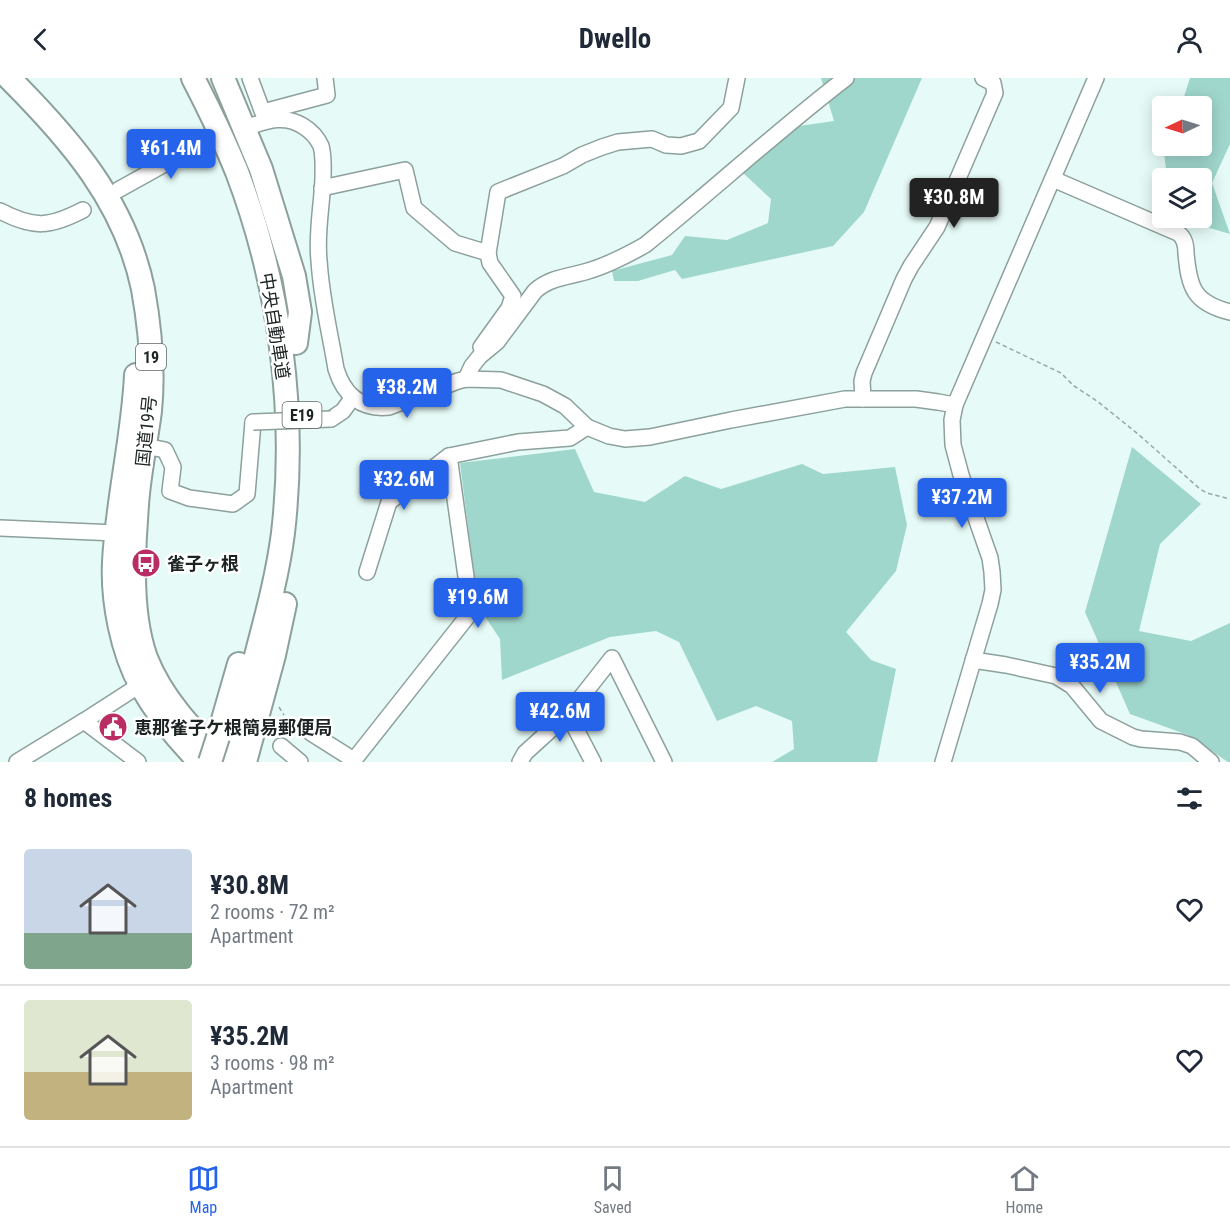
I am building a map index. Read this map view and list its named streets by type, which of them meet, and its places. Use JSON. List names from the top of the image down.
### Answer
{
  "streets": {
    "highway": [
      "中央自動車道",
      "19",
      "E19",
      "国道19号"
    ]
  },
  "crossings": [
    ["中央自動車道", "国道19号"]
  ],
  "places": {
    "bus stop": ["雀子ヶ根"],
    "public building": ["恵那雀子ケ根簡易郵便局"]
  },
  "north": "left",
  "page": {
    "header": "Dwello",
    "price": [
      "¥61.4M",
      "¥30.8M",
      "¥38.2M",
      "¥32.6M",
      "¥37.2M",
      "¥19.6M",
      "¥35.2M",
      "¥42.6M"
    ],
    "heading": "8 homes",
    "list": [
      {
        "name": "¥30.8M",
        "note": "2 rooms · 72 m² · Apartment"
      },
      {
        "name": "¥35.2M",
        "note": "3 rooms · 98 m² · Apartment"
      }
    ],
    "tabs": ["Map", "Saved", "Home"]
  }
}
